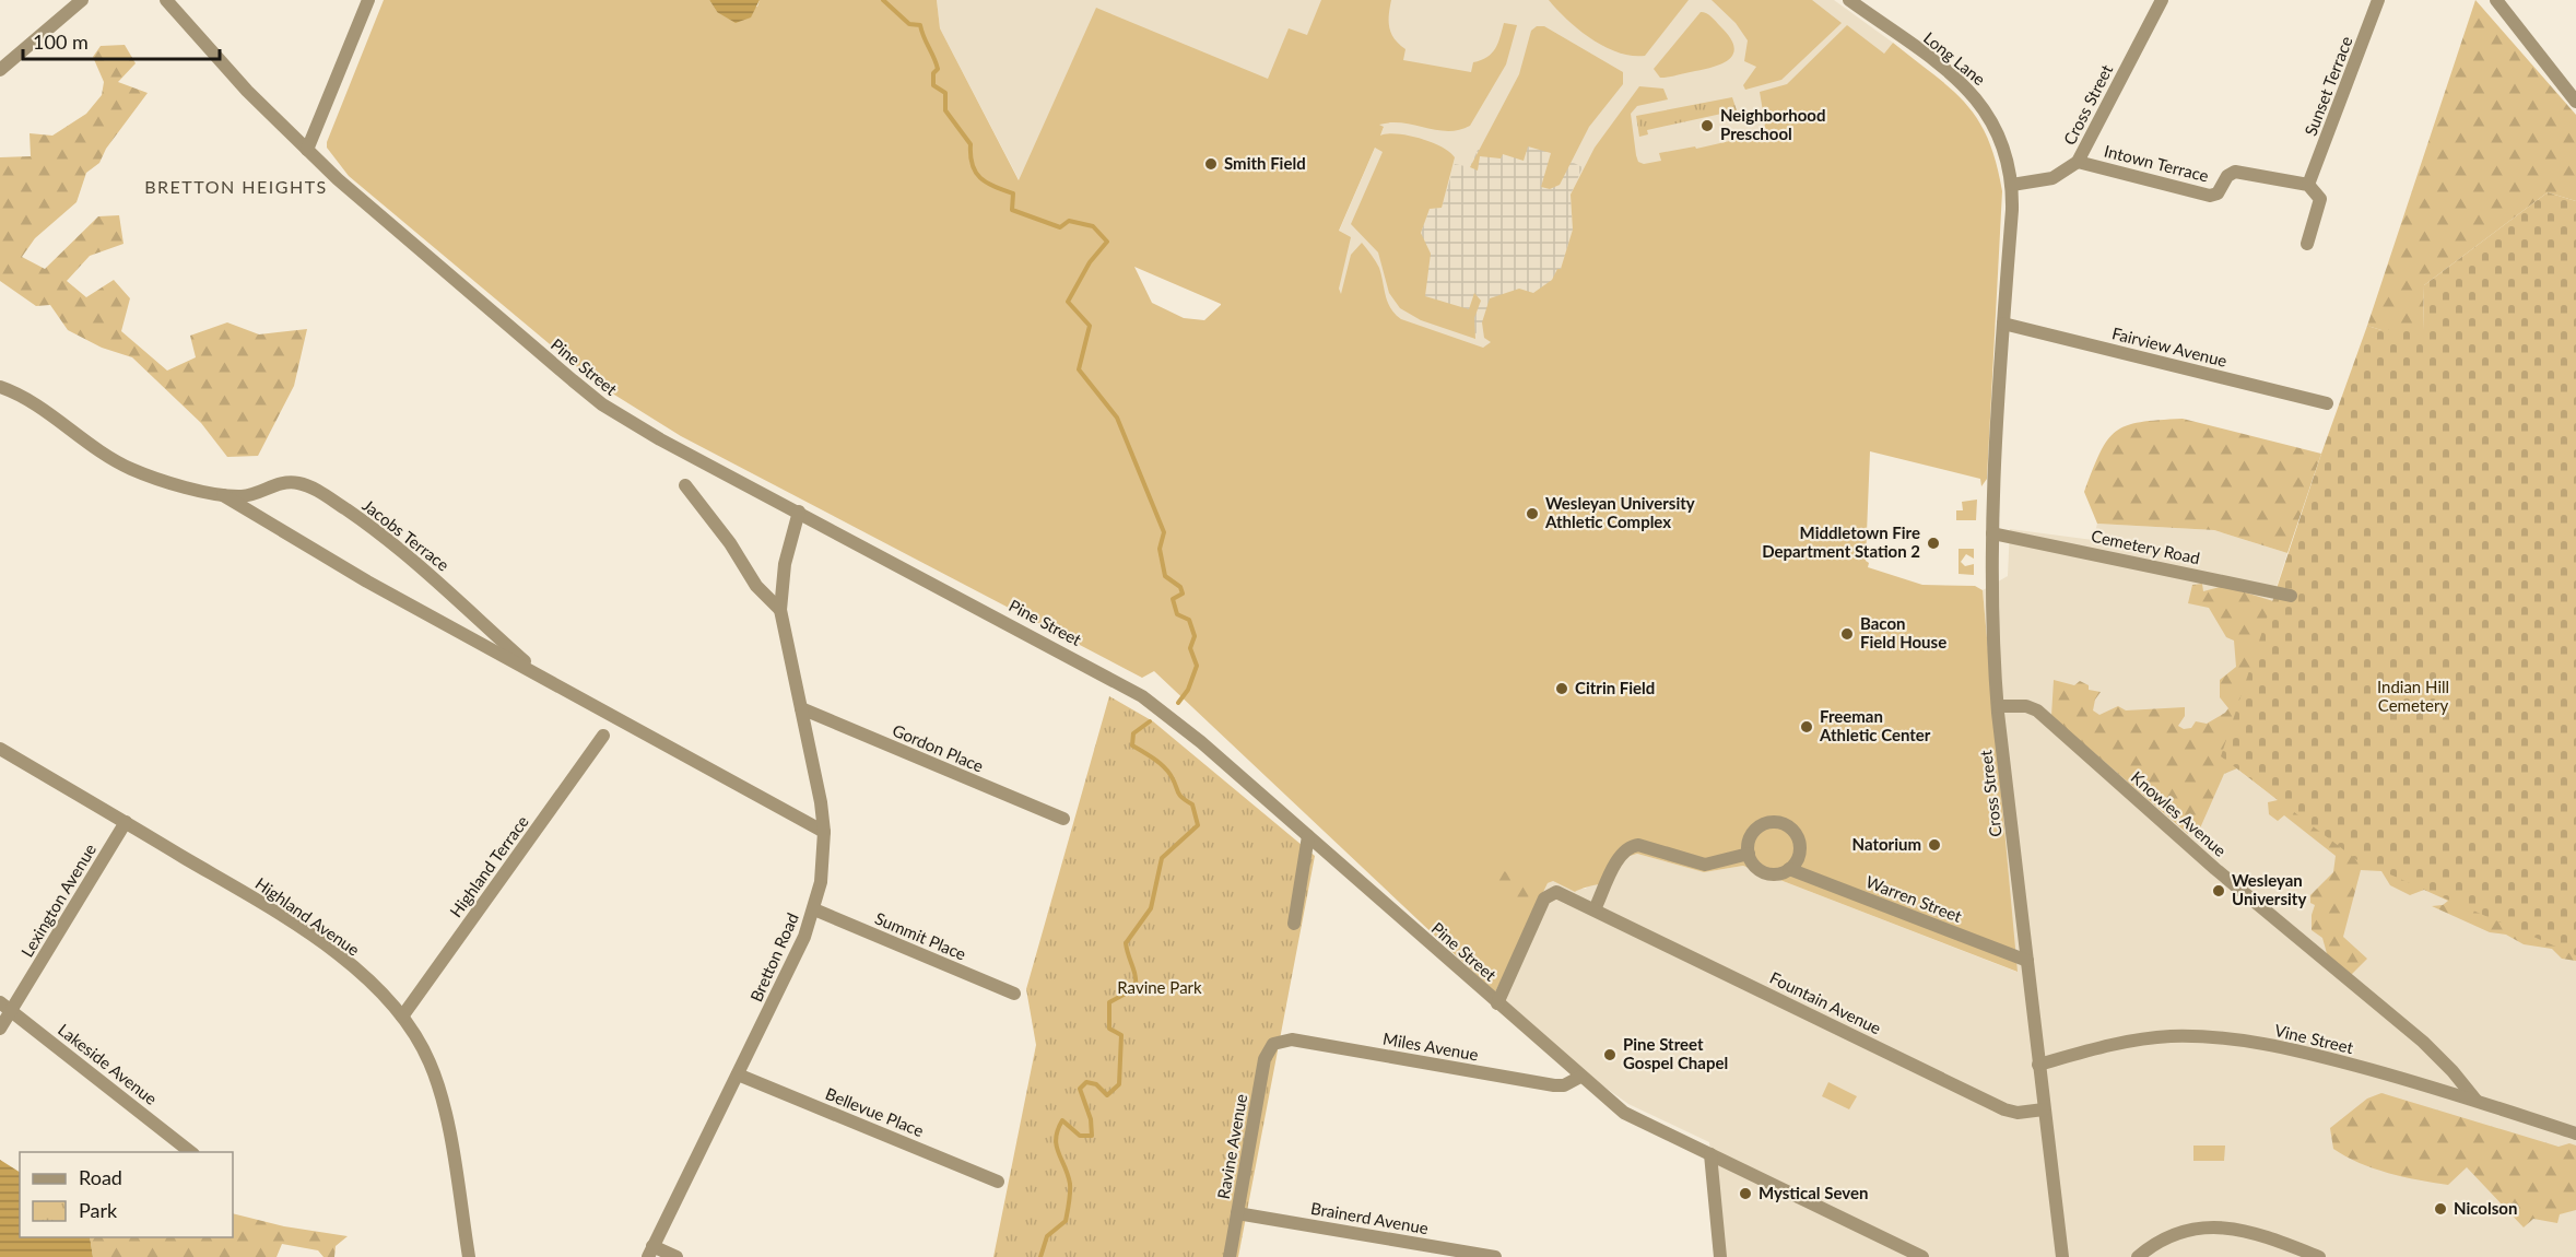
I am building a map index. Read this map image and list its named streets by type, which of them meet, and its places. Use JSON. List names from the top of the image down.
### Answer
{
  "streets": {
    "street": [
      "Long Lane",
      "Sunset Terrace",
      "Cross Street",
      "Intown Terrace",
      "Fairview Avenue",
      "Pine Street",
      "Jacobs Terrace",
      "Cemetery Road",
      "Gordon Place",
      "Knowles Avenue",
      "Highland Terrace",
      "Warren Street",
      "Lexington Avenue",
      "Highland Avenue",
      "Summit Place",
      "Bretton Road",
      "Fountain Avenue",
      "Vine Street",
      "Miles Avenue",
      "Lakeside Avenue",
      "Bellevue Place",
      "Ravine Avenue",
      "Brainerd Avenue"
    ]
  },
  "crossings": [
    ["Long Lane", "Cross Street"],
    ["Long Lane", "Fairview Avenue"],
    ["Sunset Terrace", "Intown Terrace"],
    ["Cross Street", "Intown Terrace"],
    ["Cross Street", "Fairview Avenue"],
    ["Cross Street", "Cemetery Road"],
    ["Cross Street", "Knowles Avenue"],
    ["Cross Street", "Warren Street"],
    ["Cross Street", "Fountain Avenue"],
    ["Cross Street", "Vine Street"],
    ["Pine Street", "Bretton Road"],
    ["Pine Street", "Fountain Avenue"],
    ["Pine Street", "Miles Avenue"],
    ["Jacobs Terrace", "Bretton Road"],
    ["Gordon Place", "Bretton Road"],
    ["Knowles Avenue", "Vine Street"],
    ["Highland Terrace", "Highland Avenue"],
    ["Lexington Avenue", "Highland Avenue"],
    ["Lexington Avenue", "Lakeside Avenue"],
    ["Summit Place", "Bretton Road"],
    ["Bretton Road", "Bellevue Place"],
    ["Miles Avenue", "Ravine Avenue"],
    ["Ravine Avenue", "Brainerd Avenue"]
  ],
  "districts": ["BRETTON HEIGHTS"],
  "parks": ["Indian Hill Cemetery", "Ravine Park"],
  "places": [
    "Neighborhood Preschool",
    "Smith Field",
    "Wesleyan University Athletic Complex",
    "Middletown Fire Department Station 2",
    "Bacon Field House",
    "Citrin Field",
    "Freeman Athletic Center",
    "Natorium",
    "Wesleyan University",
    "Pine Street Gospel Chapel",
    "Mystical Seven",
    "Nicolson"
  ],
  "legend": ["Road", "Park"],
  "scale_bar": "100 m"
}
